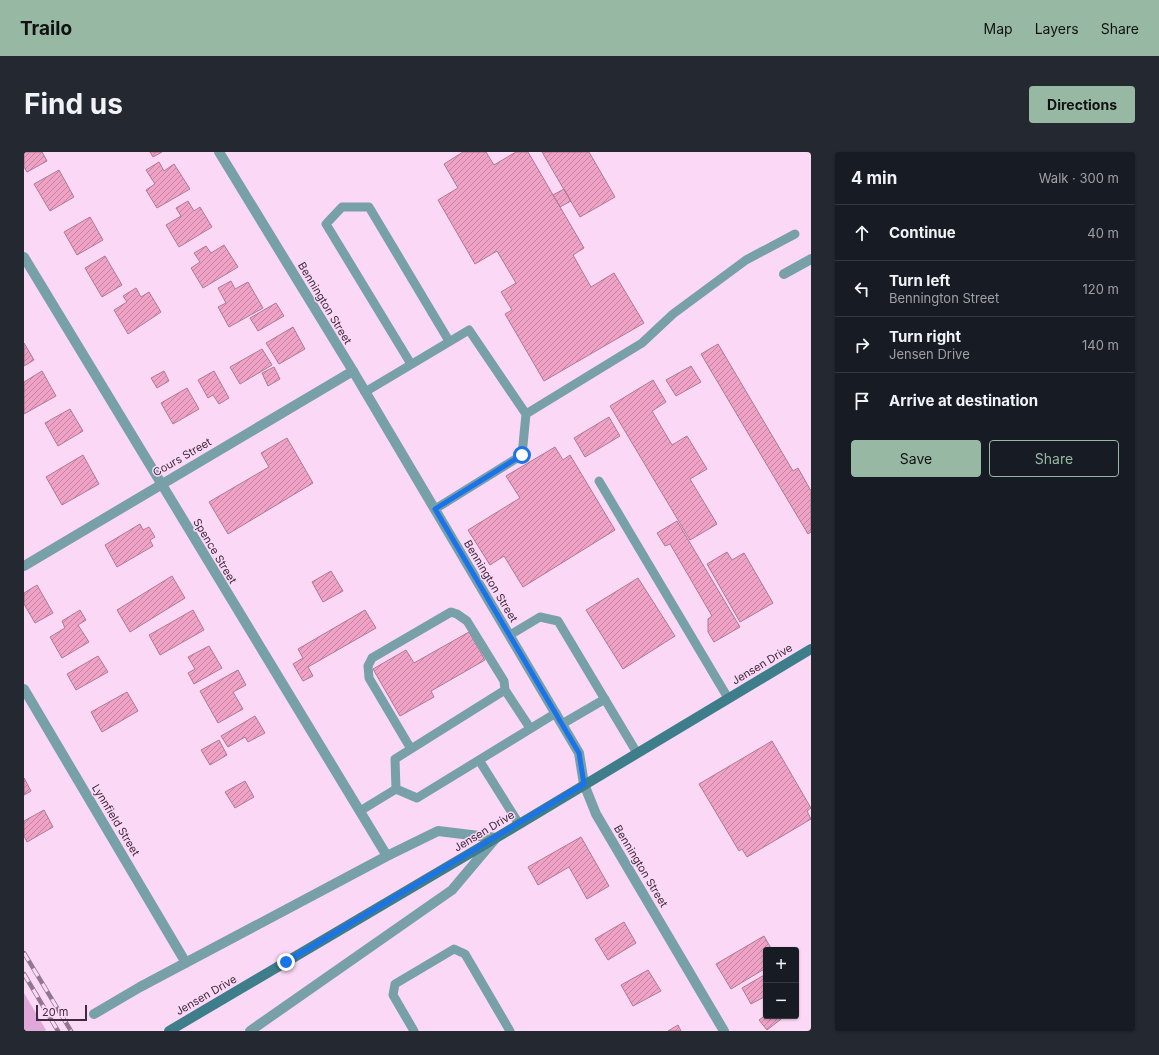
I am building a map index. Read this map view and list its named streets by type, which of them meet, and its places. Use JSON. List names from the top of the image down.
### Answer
{
  "streets": {
    "main road": ["Jensen Drive"],
    "street": [
      "Bennington Street",
      "Cours Street",
      "Spence Street",
      "Lynnfield Street"
    ]
  },
  "crossings": [
    ["Bennington Street", "Cours Street"],
    ["Bennington Street", "Jensen Drive"],
    ["Cours Street", "Spence Street"]
  ],
  "scale_bar": "20 m",
  "page": {
    "header": "Trailo",
    "nav": ["Map", "Layers", "Share"],
    "buttons": [
      "Directions",
      ["Save", "Share"]
    ],
    "title": "Find us",
    "heading": ["4 min", "Walk · 300 m"],
    "list": [
      ["Continue", "40 m"],
      ["Turn left", "Bennington Street", "120 m"],
      ["Turn right", "Jensen Drive", "140 m"],
      "Arrive at destination"
    ],
    "map_buttons": ["+", "−"],
    "scale": "20 m"
  }
}
